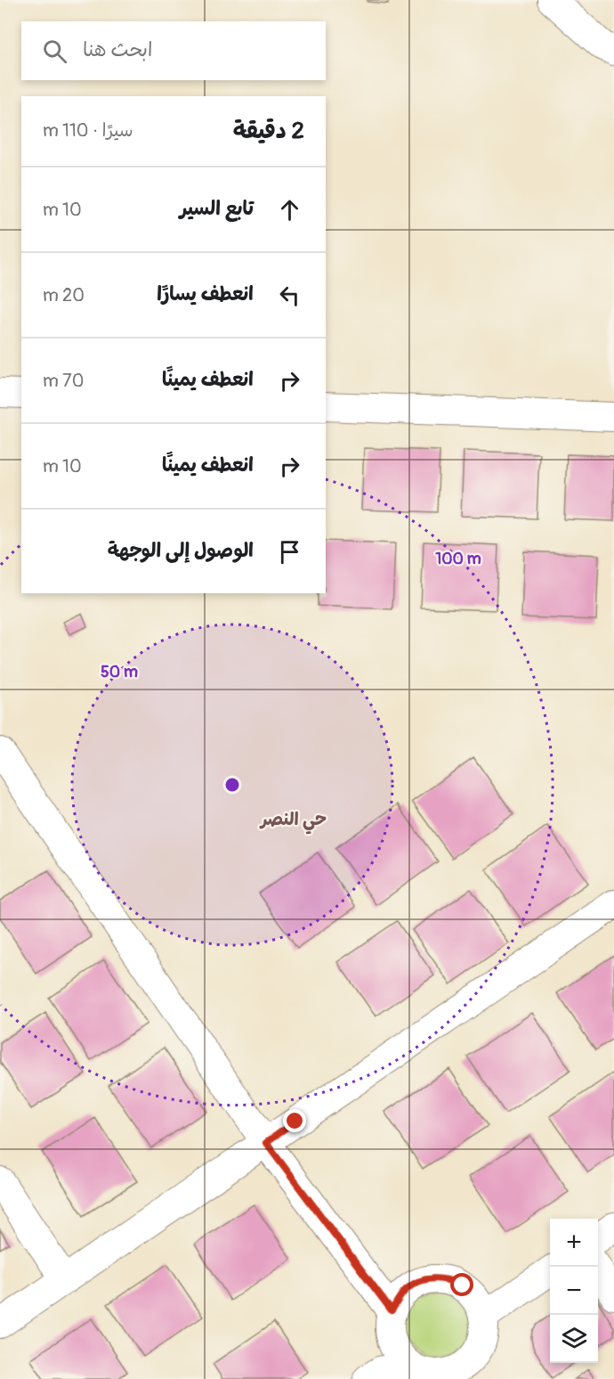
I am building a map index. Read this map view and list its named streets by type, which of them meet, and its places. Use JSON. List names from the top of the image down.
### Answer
{
  "districts": ["حي النصر"],
  "page": {
    "search": "ابحث هنا",
    "heading": ["2 دقيقة", "سيرًا · 110 m"],
    "list": [
      ["تابع السير", "10 m"],
      ["انعطف يسارًا", "20 m"],
      ["انعطف يمينًا", "70 m"],
      ["انعطف يمينًا", "10 m"],
      "الوصول إلى الوجهة"
    ],
    "map_buttons": ["+", "−"]
  },
  "rings": ["100 m", "50 m"]
}
